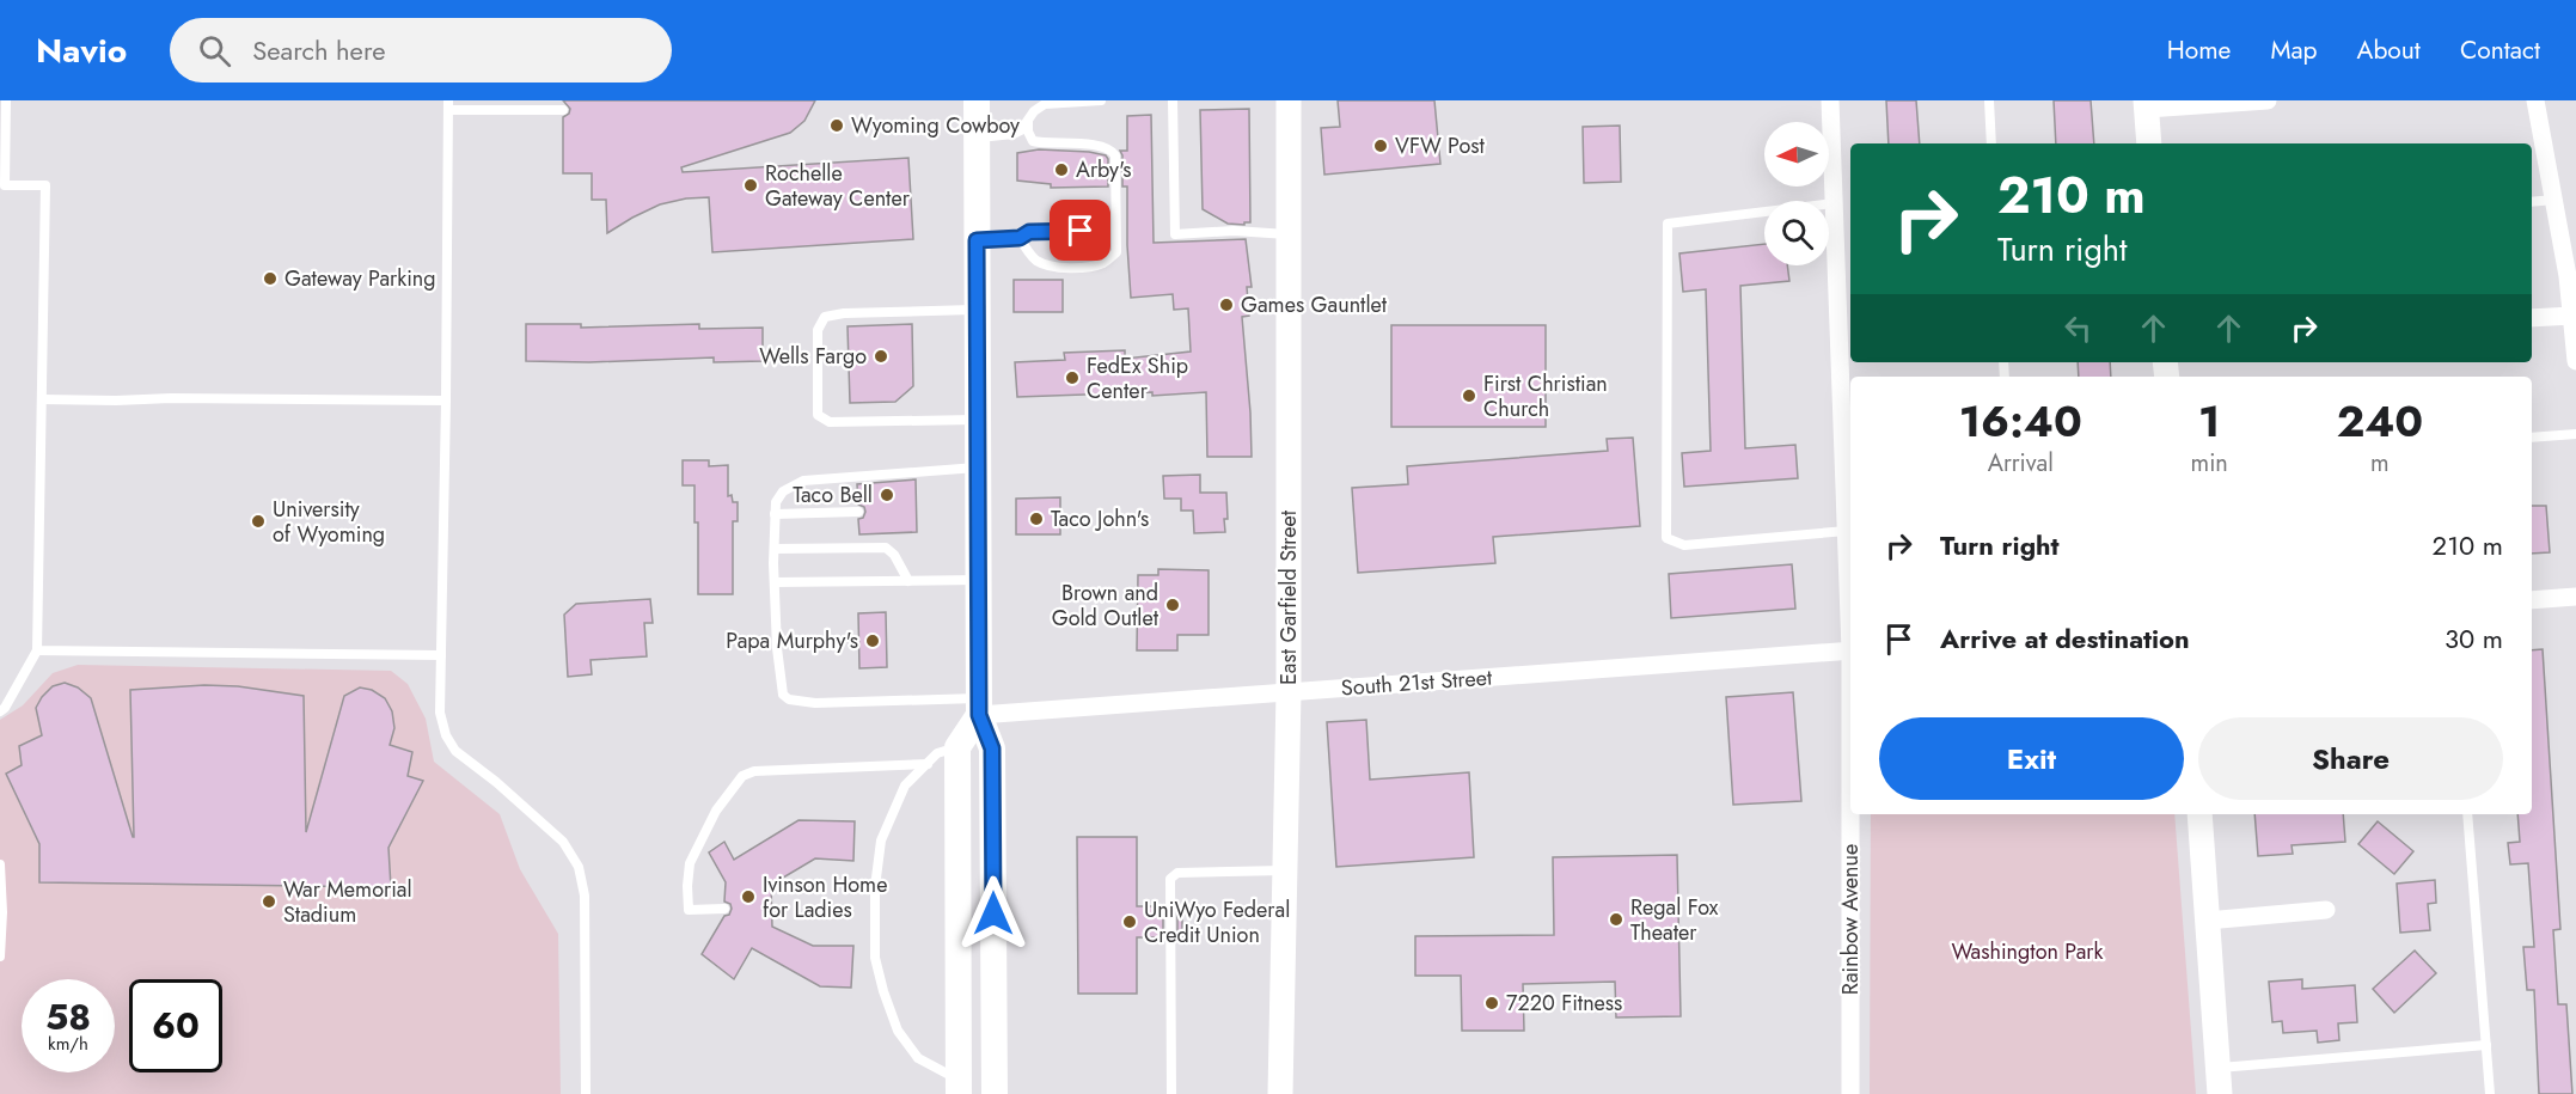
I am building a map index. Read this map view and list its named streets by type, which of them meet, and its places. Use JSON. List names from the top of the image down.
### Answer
{
  "streets": {
    "street": ["East Garfield Street", "South 21st Street", "Rainbow Avenue"]
  },
  "crossings": [
    ["East Garfield Street", "South 21st Street"]
  ],
  "parks": ["Washington Park"],
  "places": [
    "Wyoming Cowboy",
    "VFW Post",
    "Arby's",
    "Rochelle Gateway Center",
    "Gateway Parking",
    "Games Gauntlet",
    "Wells Fargo",
    "FedEx Ship Center",
    "First Christian Church",
    "Taco Bell",
    "Taco John's",
    "University of Wyoming",
    "Brown and Gold Outlet",
    "Papa Murphy's",
    "Ivinson Home for Ladies",
    "War Memorial Stadium",
    "Regal Fox Theater",
    "UniWyo Federal Credit Union",
    "7220 Fitness"
  ],
  "north": "left",
  "page": {
    "header": "Navio",
    "search": "Search here",
    "nav": [
      "Home",
      "Map",
      "About",
      "Contact"
    ],
    "turn": ["210 m", "Turn right"],
    "eta": [
      "16:40",
      "Arrival",
      "1",
      "min",
      "240",
      "m"
    ],
    "list": [
      {
        "name": "Turn right",
        "value": "210 m"
      },
      {
        "name": "Arrive at destination",
        "value": "30 m"
      }
    ],
    "buttons": ["Exit", "Share"],
    "speed": "58 km/h",
    "limit": "60"
  }
}
